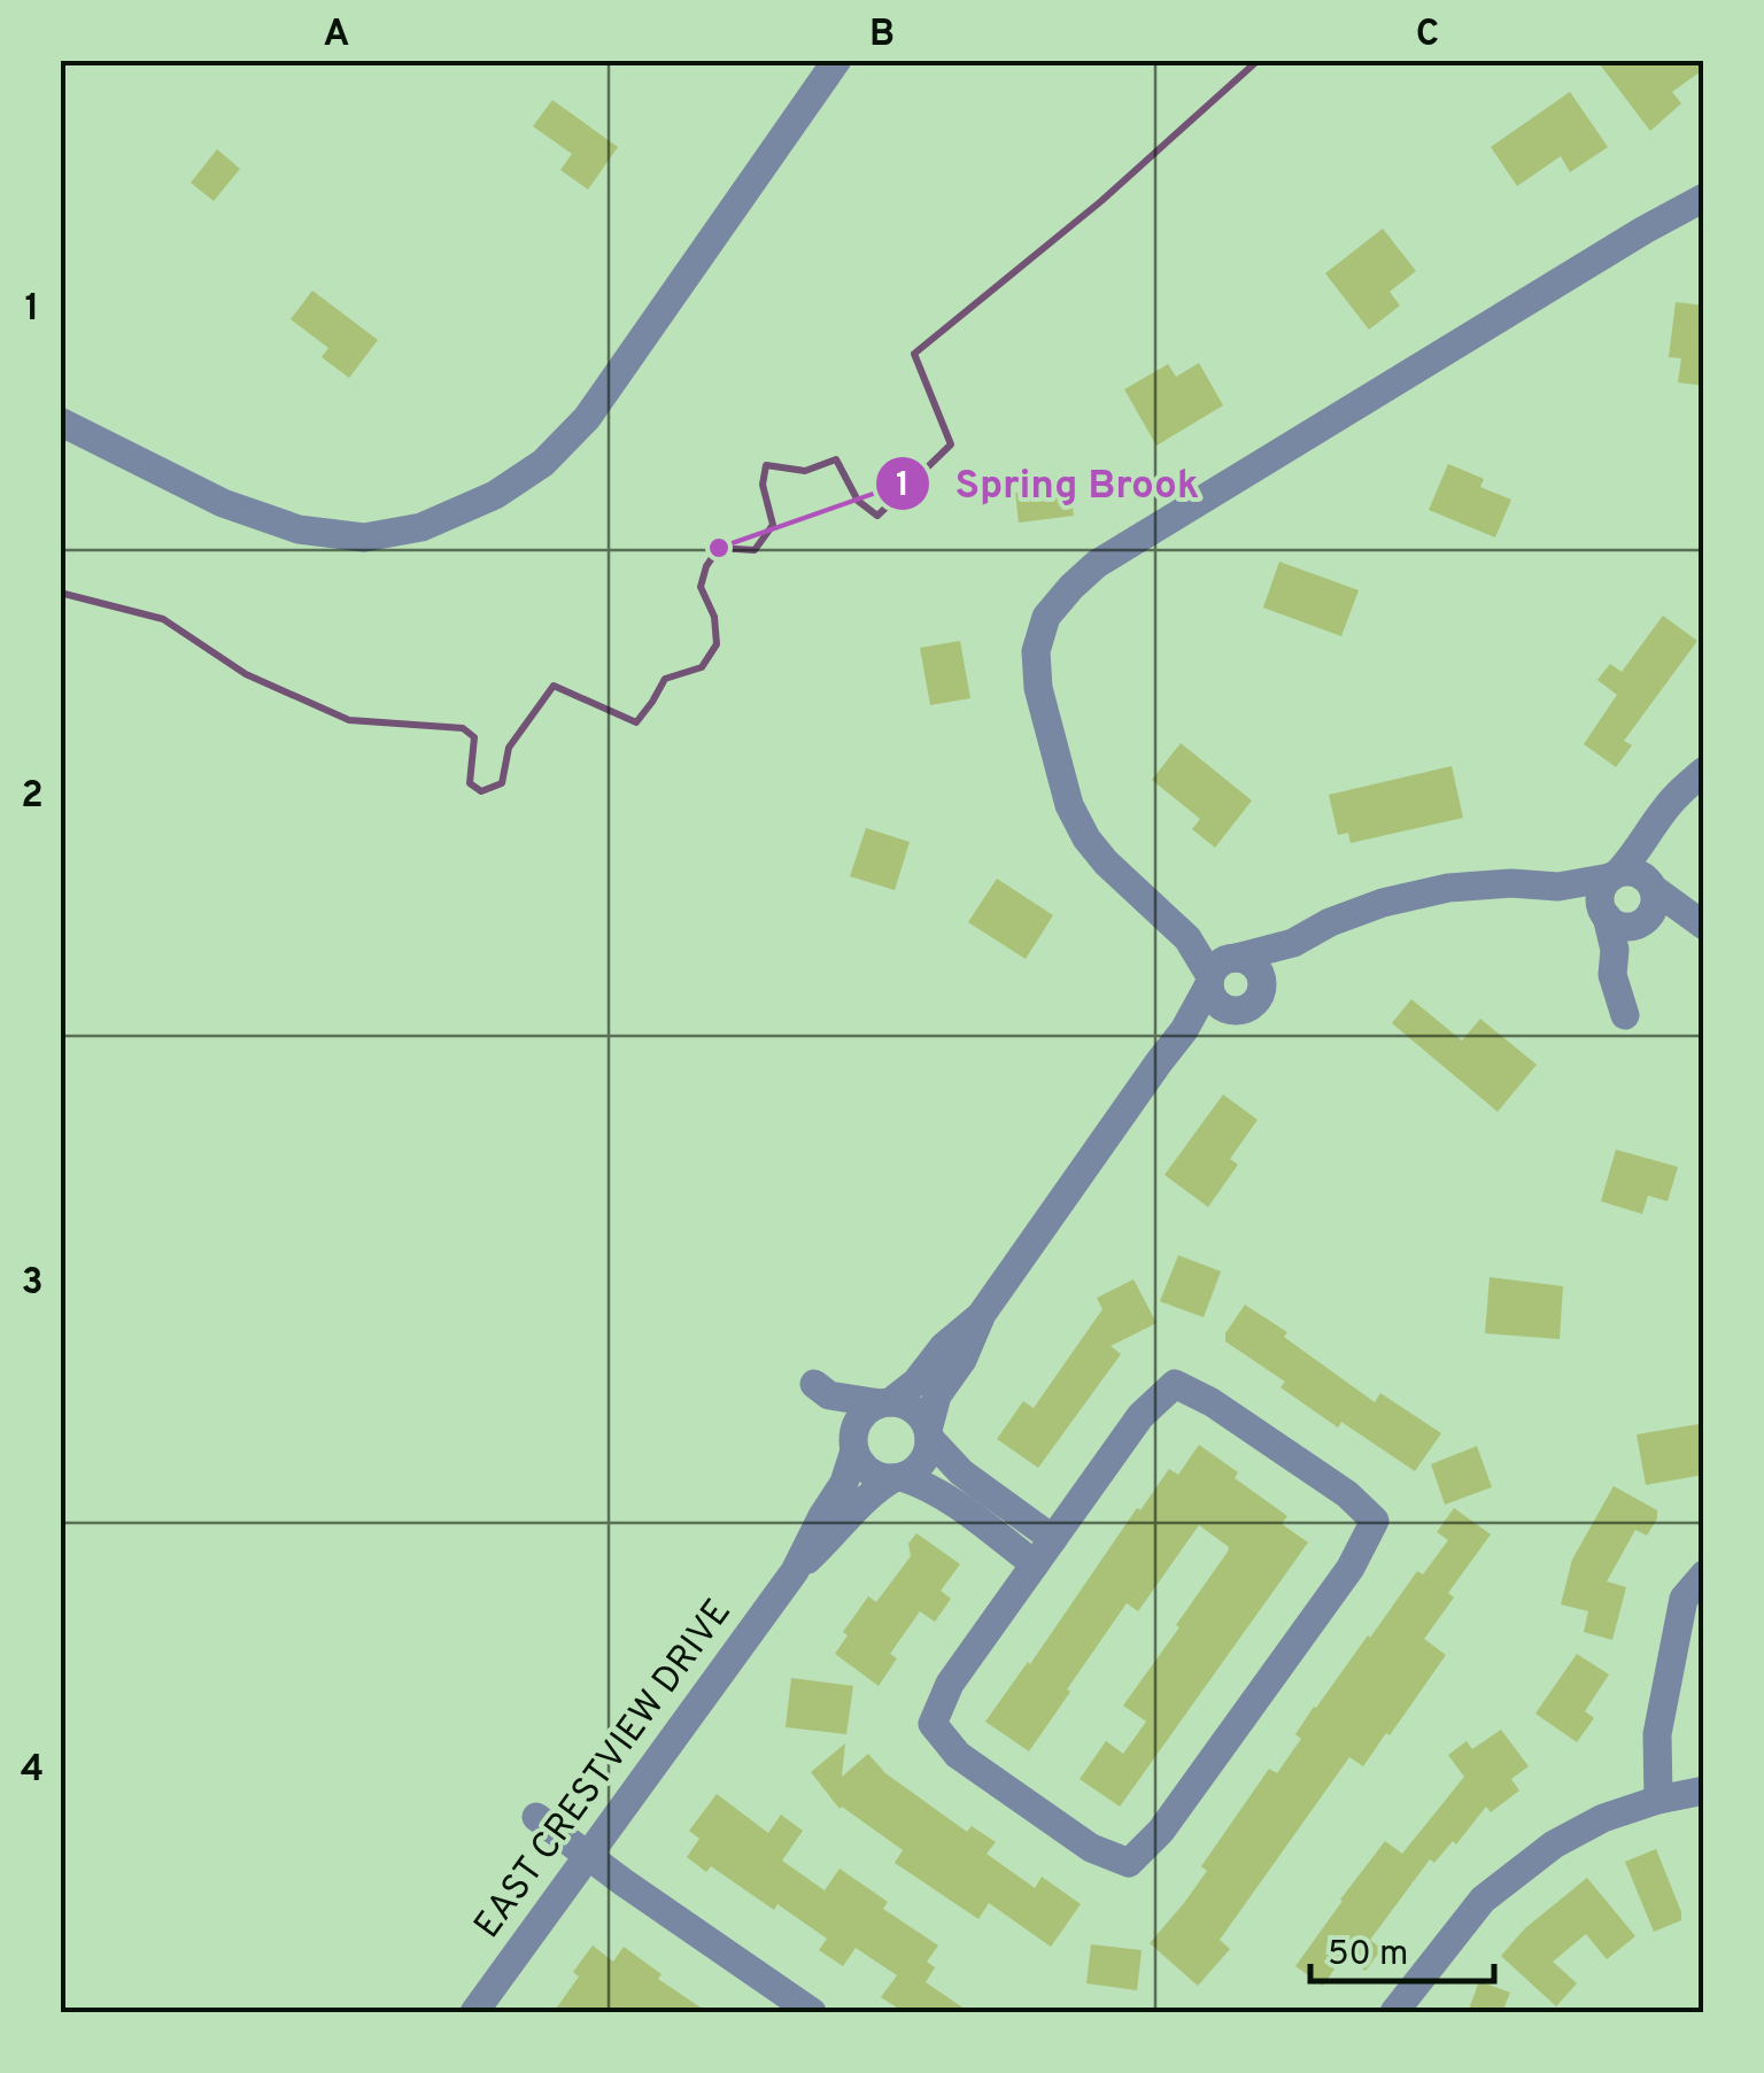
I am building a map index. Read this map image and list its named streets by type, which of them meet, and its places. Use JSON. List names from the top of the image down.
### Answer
{
  "streets": {
    "street": ["EAST CRESTVIEW DRIVE"]
  },
  "places": ["Spring Brook"],
  "scale_bar": "50 m",
  "grid": {
    "columns": ["A", "B", "C"],
    "rows": [
      "1",
      "2",
      "3",
      "4"
    ]
  }
}
